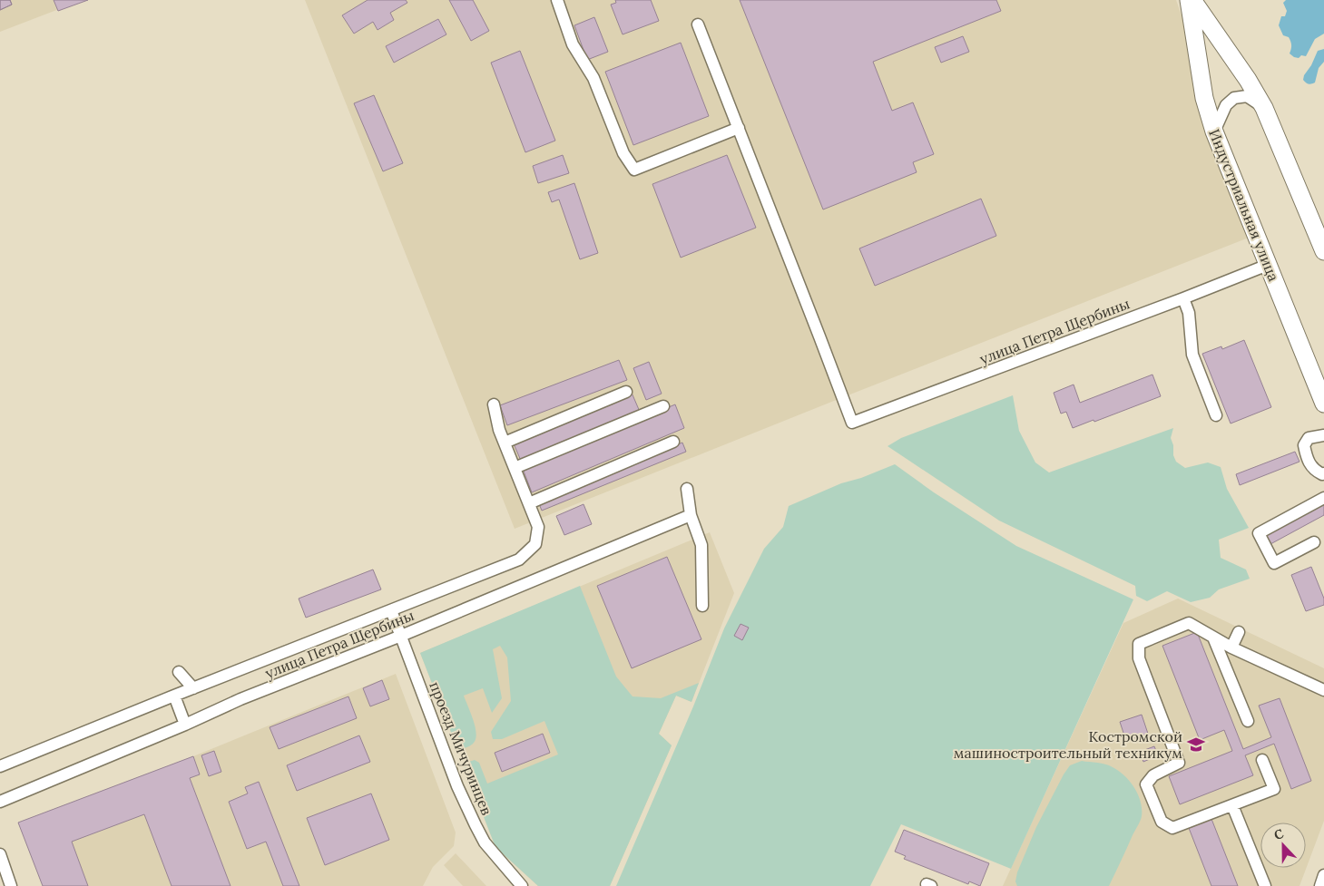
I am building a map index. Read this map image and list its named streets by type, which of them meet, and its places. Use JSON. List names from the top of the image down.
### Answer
{
  "streets": {
    "highway": ["Индустриальная улица"],
    "street": ["улица Петра Щербины", "проезд Мичуринцев"]
  },
  "crossings": [
    ["Индустриальная улица", "улица Петра Щербины"],
    ["улица Петра Щербины", "проезд Мичуринцев"]
  ],
  "places": {
    "school or university": ["Костромской машиностроительный техникум"]
  },
  "north": "top"
}
